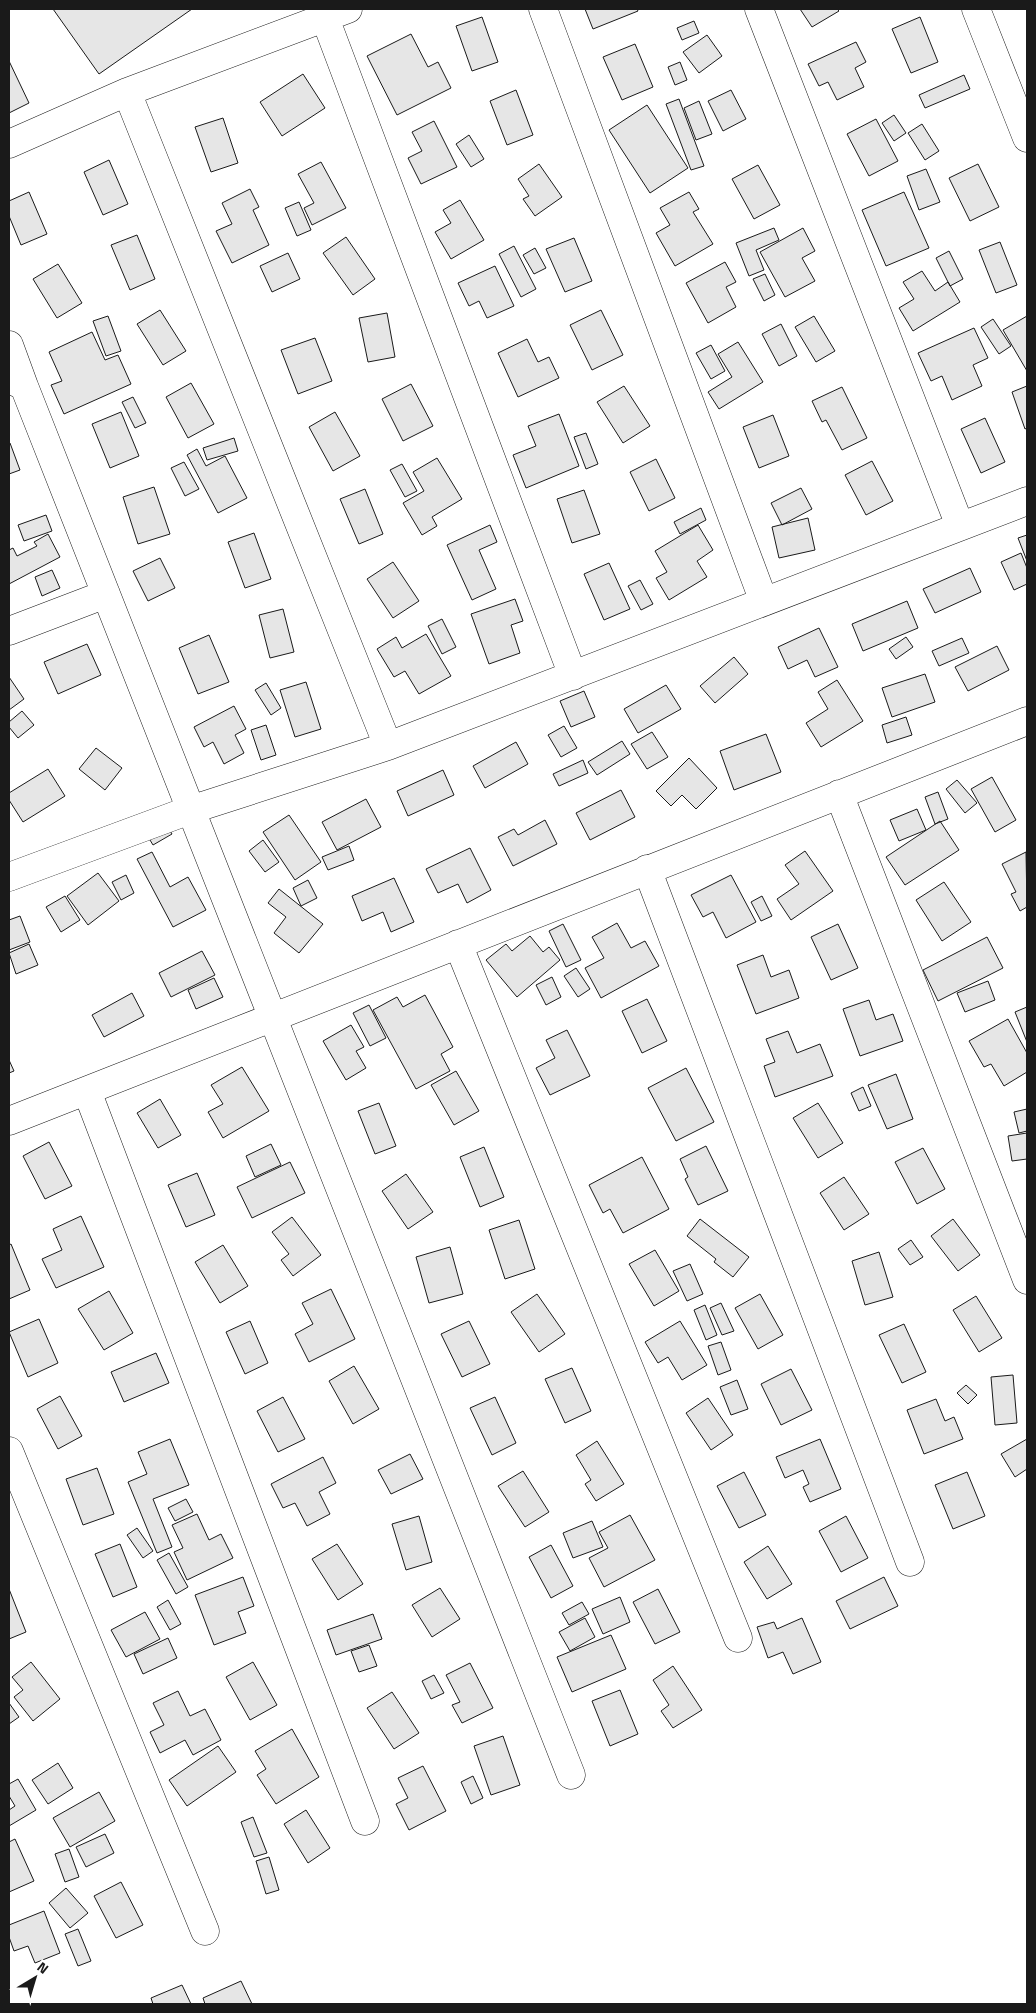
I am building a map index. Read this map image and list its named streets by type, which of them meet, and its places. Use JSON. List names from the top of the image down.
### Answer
{
  "north": "top right"
}
